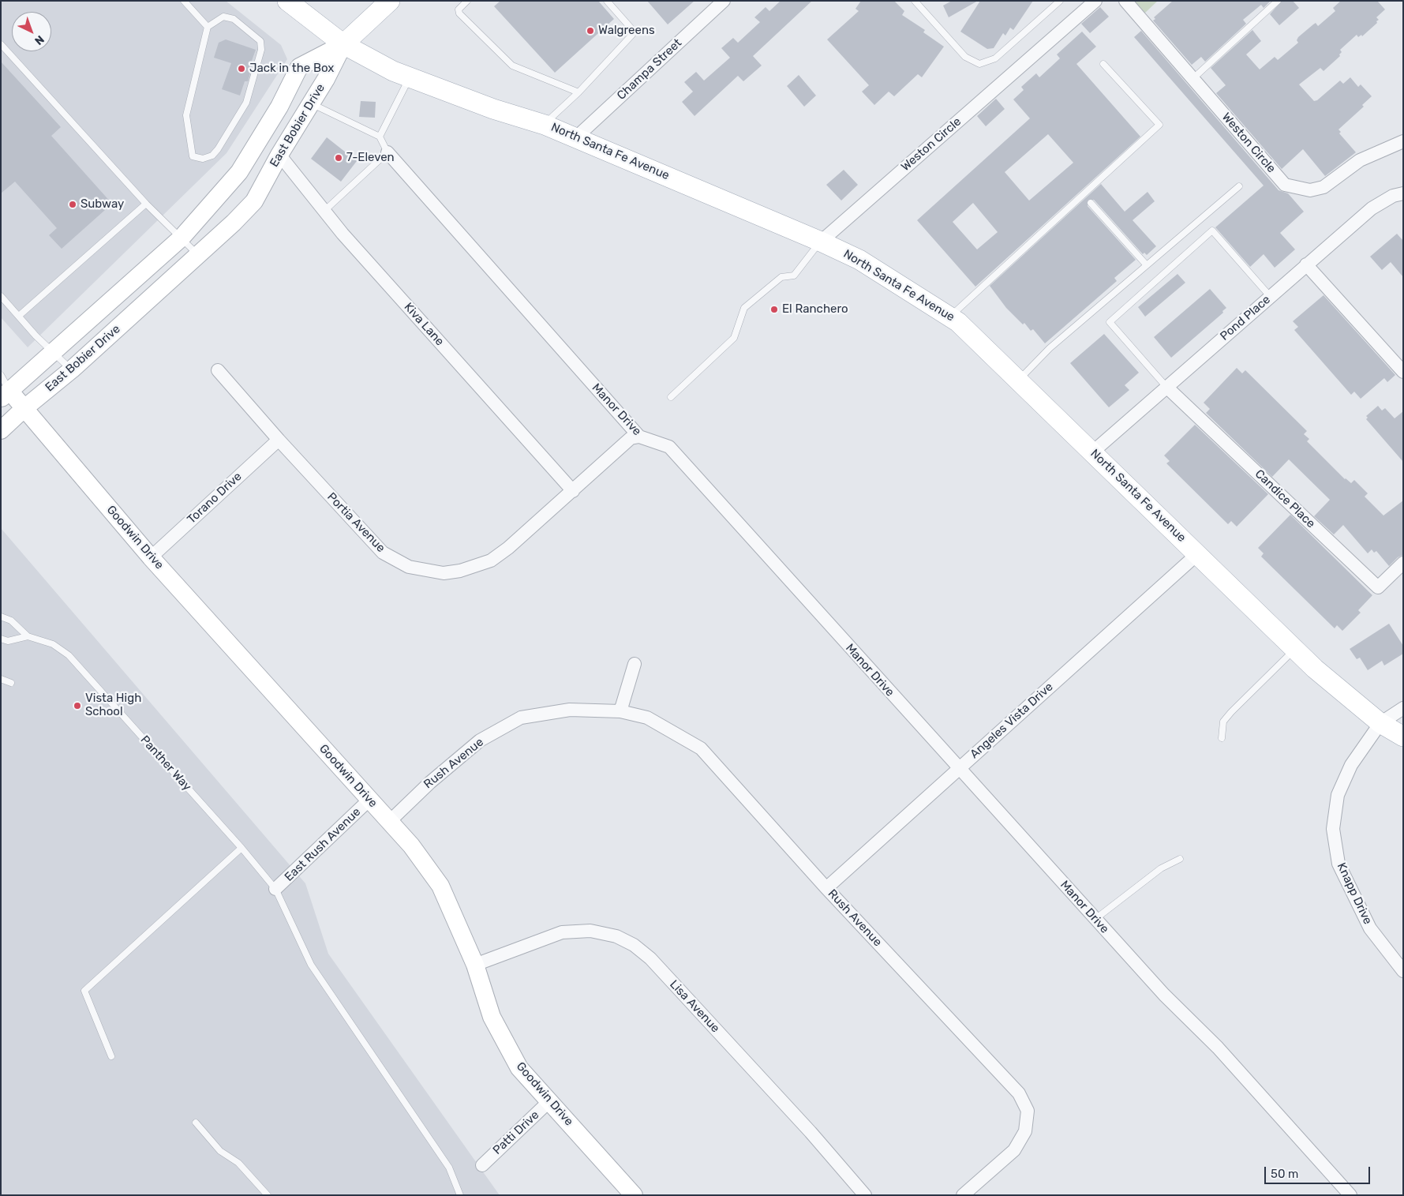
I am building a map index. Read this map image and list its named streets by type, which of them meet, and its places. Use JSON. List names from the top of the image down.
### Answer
{
  "streets": {
    "main road": ["North Santa Fe Avenue"],
    "street": [
      "Champa Street",
      "East Bobier Drive",
      "Weston Circle",
      "Pond Place",
      "Kiva Lane",
      "Manor Drive",
      "Torano Drive",
      "Candice Place",
      "Portia Avenue",
      "Goodwin Drive",
      "Angeles Vista Drive",
      "Rush Avenue",
      "East Rush Avenue",
      "Knapp Drive",
      "Lisa Avenue",
      "Patti Drive"
    ],
    "lane": ["Panther Way"]
  },
  "crossings": [
    ["Champa Street", "North Santa Fe Avenue"],
    ["East Bobier Drive", "North Santa Fe Avenue"],
    ["East Bobier Drive", "Kiva Lane"],
    ["East Bobier Drive", "Goodwin Drive"],
    ["Weston Circle", "North Santa Fe Avenue"],
    ["North Santa Fe Avenue", "Pond Place"],
    ["North Santa Fe Avenue", "Angeles Vista Drive"],
    ["North Santa Fe Avenue", "Knapp Drive"],
    ["Pond Place", "Candice Place"],
    ["Kiva Lane", "Portia Avenue"],
    ["Manor Drive", "Portia Avenue"],
    ["Manor Drive", "Angeles Vista Drive"],
    ["Torano Drive", "Portia Avenue"],
    ["Torano Drive", "Goodwin Drive"],
    ["Goodwin Drive", "Rush Avenue"],
    ["Goodwin Drive", "East Rush Avenue"],
    ["Goodwin Drive", "Lisa Avenue"],
    ["Goodwin Drive", "Patti Drive"],
    ["Angeles Vista Drive", "Rush Avenue"],
    ["Panther Way", "East Rush Avenue"]
  ],
  "places": [
    "Walgreens",
    "Jack in the Box",
    "7-Eleven",
    "Subway",
    "El Ranchero",
    "Vista High School"
  ],
  "scale_bar": "50 m",
  "north": "bottom right"
}
